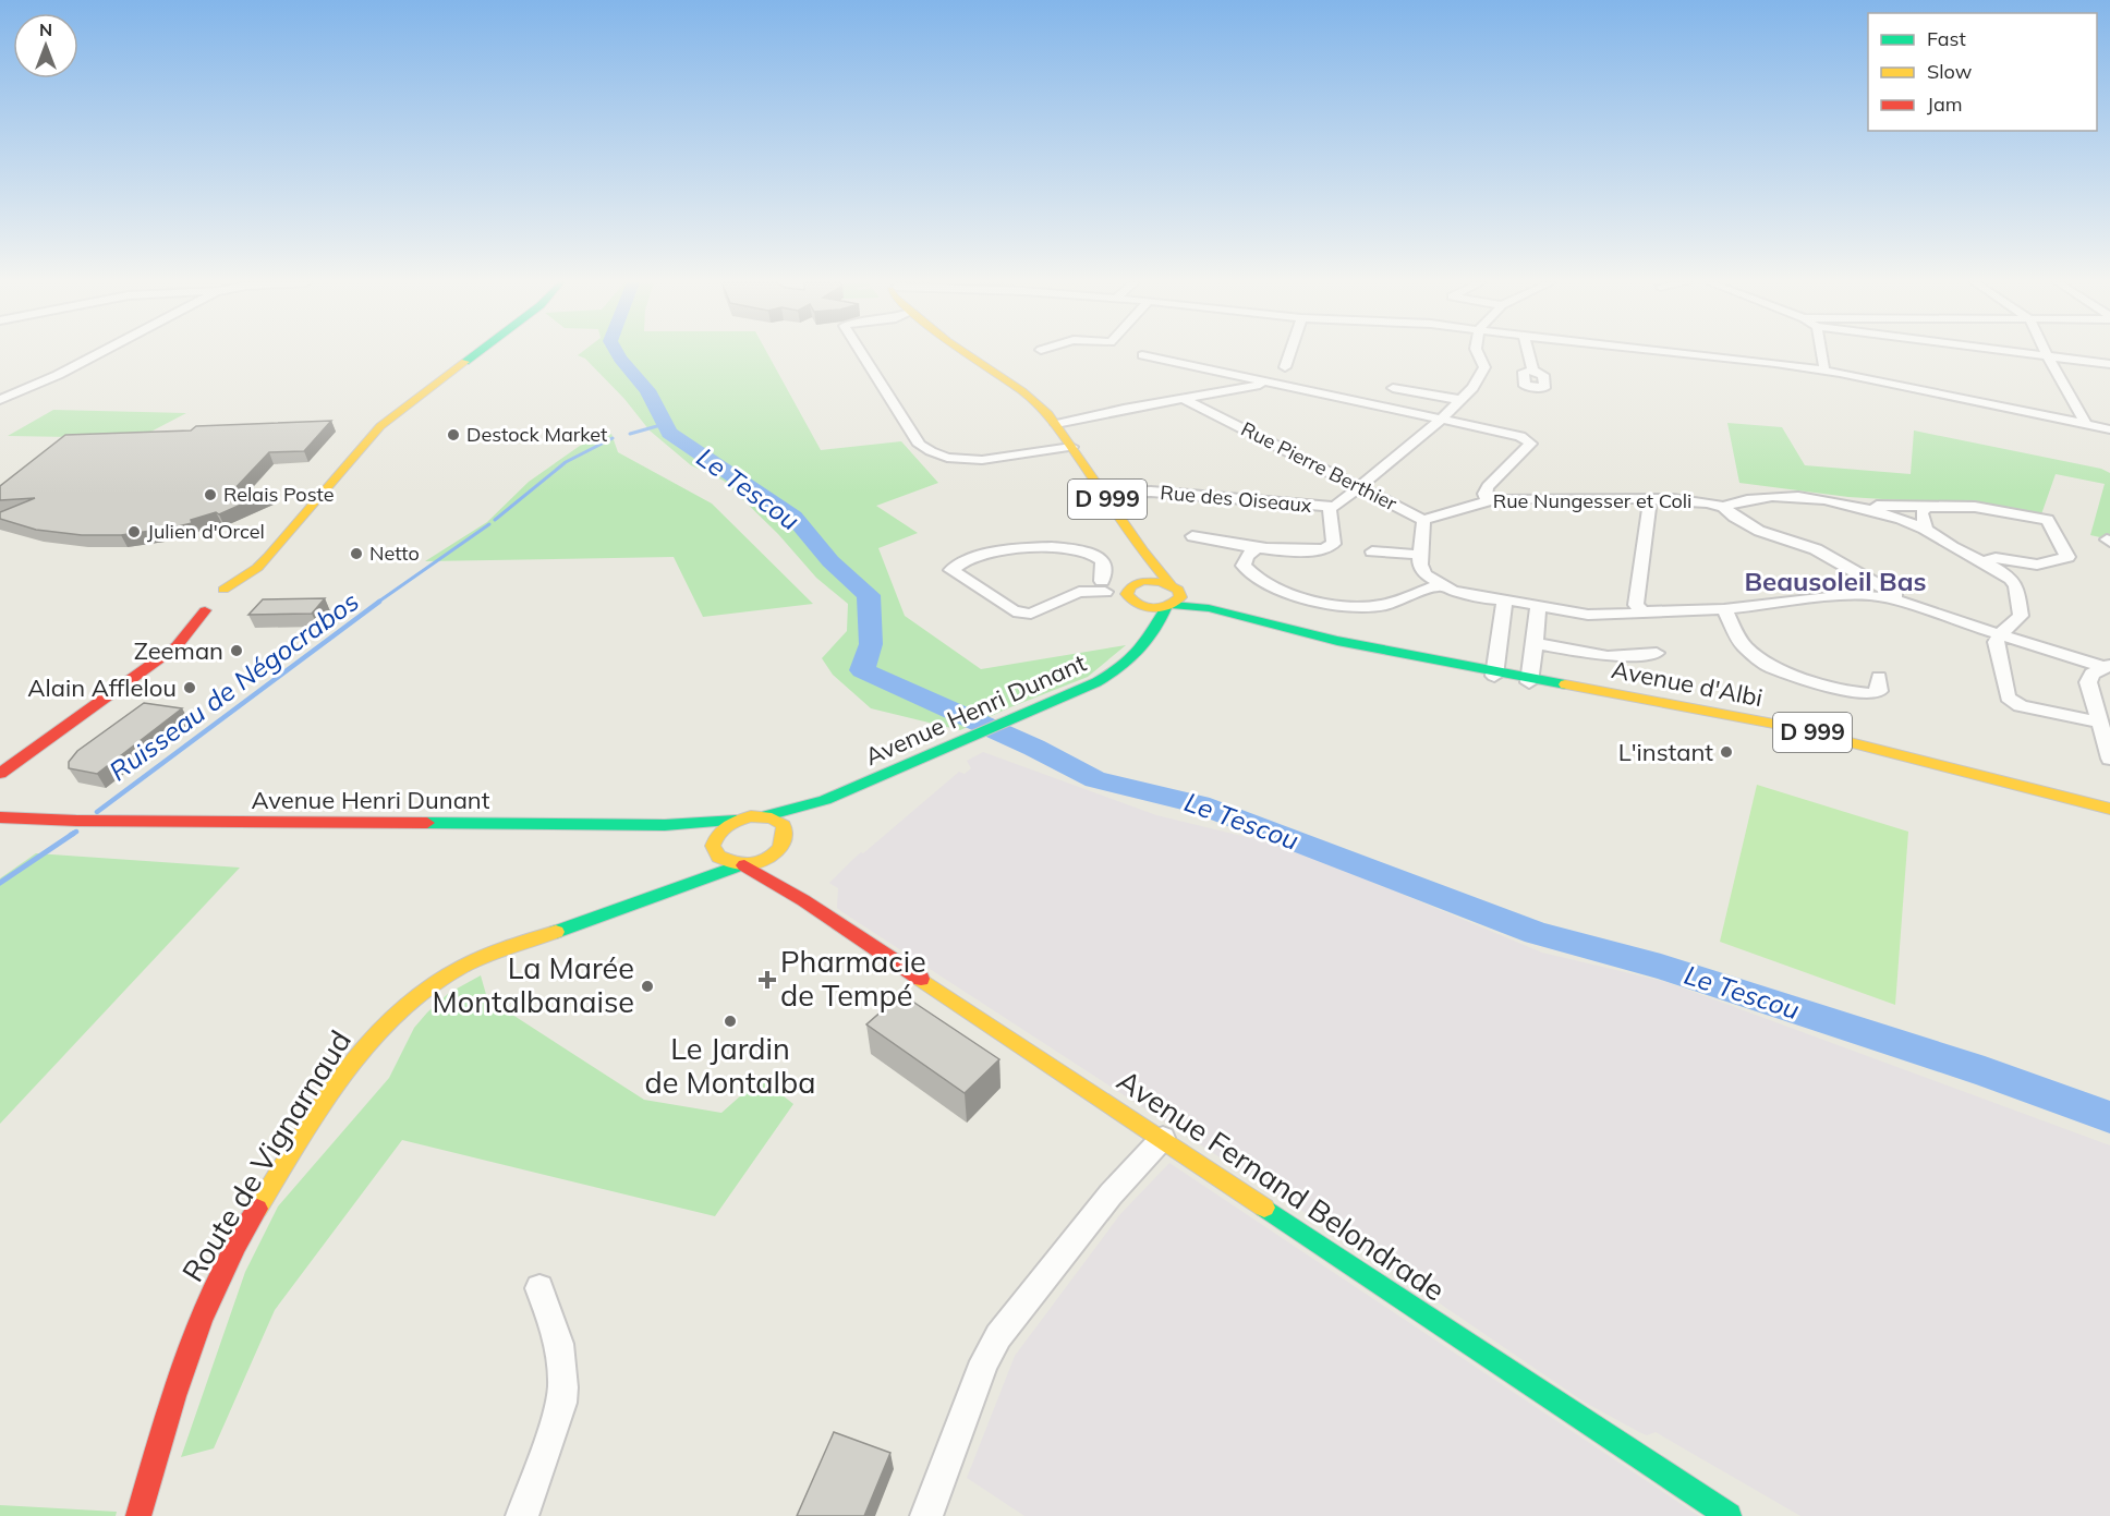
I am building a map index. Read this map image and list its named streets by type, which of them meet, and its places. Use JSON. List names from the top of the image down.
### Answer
{
  "streets": {
    "main road": [
      "D 999",
      "Avenue d'Albi",
      "Avenue Henri Dunant",
      "Route de Vignarnaud",
      "Avenue Fernand Belondrade"
    ],
    "street": ["Rue Pierre Berthier", "Rue des Oiseaux", "Rue Nungesser et Coli"]
  },
  "crossings": [
    ["Rue Pierre Berthier", "Rue des Oiseaux"],
    ["Rue Pierre Berthier", "Rue Nungesser et Coli"],
    ["D 999", "Rue des Oiseaux"],
    ["D 999", "Avenue d'Albi"],
    ["D 999", "Avenue Henri Dunant"],
    ["Avenue d'Albi", "Avenue Henri Dunant"],
    ["Avenue Henri Dunant", "Route de Vignarnaud"],
    ["Avenue Henri Dunant", "Avenue Fernand Belondrade"],
    ["Route de Vignarnaud", "Avenue Fernand Belondrade"]
  ],
  "districts": ["Beausoleil Bas"],
  "water": ["Le Tescou", "Ruisseau de Négocrabos"],
  "places": {
    "other": [
      "Destock Market",
      "Relais Poste",
      "Julien d'Orcel",
      "Netto",
      "Zeeman",
      "Alain Afflelou",
      "L'instant",
      "La Marée Montalbanaise",
      "Le Jardin de Montalba"
    ],
    "health": ["Pharmacie de Tempé"]
  },
  "legend": ["Fast", "Slow", "Jam"],
  "north": "top"
}
